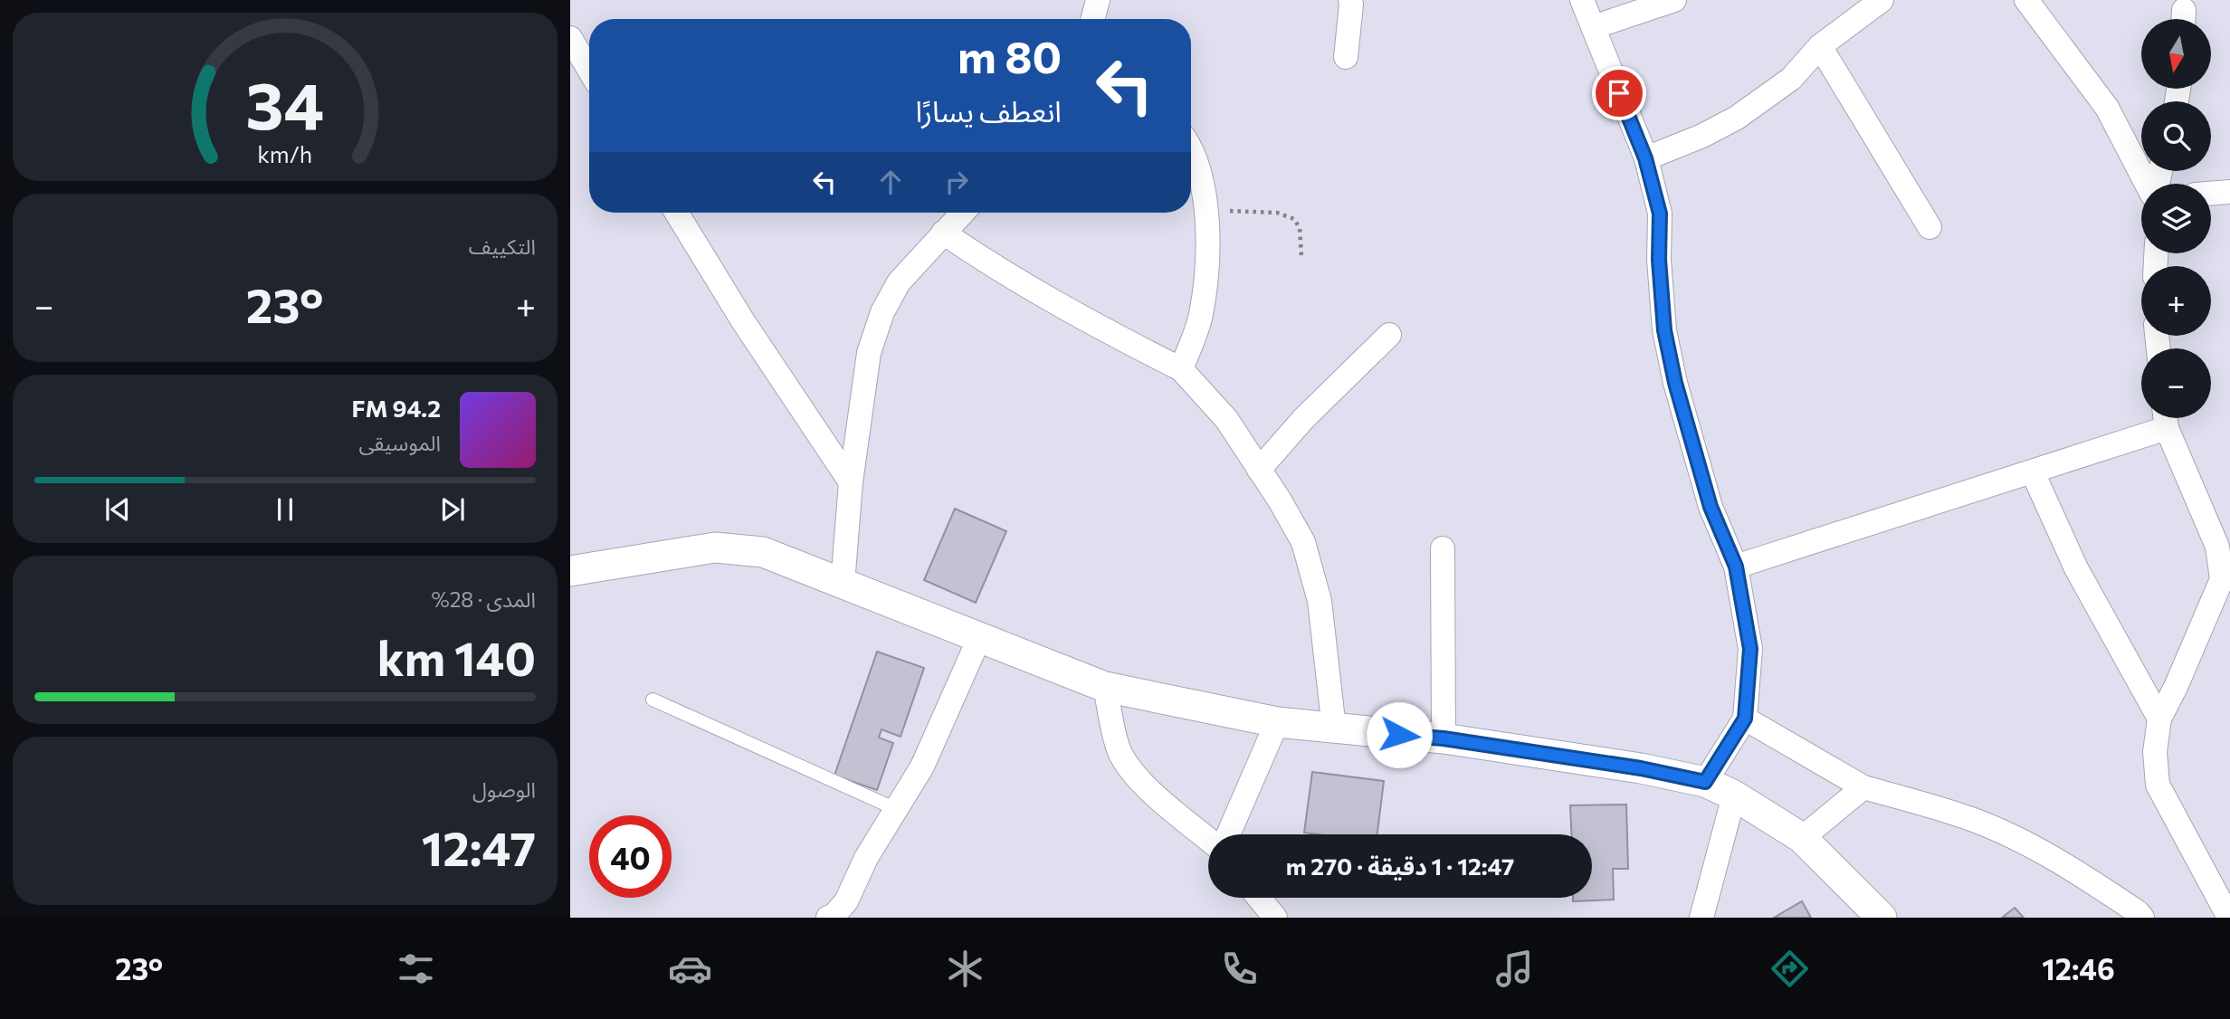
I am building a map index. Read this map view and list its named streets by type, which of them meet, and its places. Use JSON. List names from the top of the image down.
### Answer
{
  "north": "bottom",
  "page": {
    "map_buttons": ["+", "−"],
    "turn": ["80 m", "انعطف يسارًا"],
    "tile": [
      "التكييف",
      ["المدى · 28%", "140 km"],
      ["الوصول", "12:47"]
    ],
    "heat": ["−", "23°", "+"],
    "song": ["94.2 FM", "الموسيقى"],
    "limit": "40",
    "trip": "12:47 · 1 دقيقة · 270 m",
    "tabs": ["12:46", "23°"],
    "gauge": ["34", "km/h"]
  }
}
